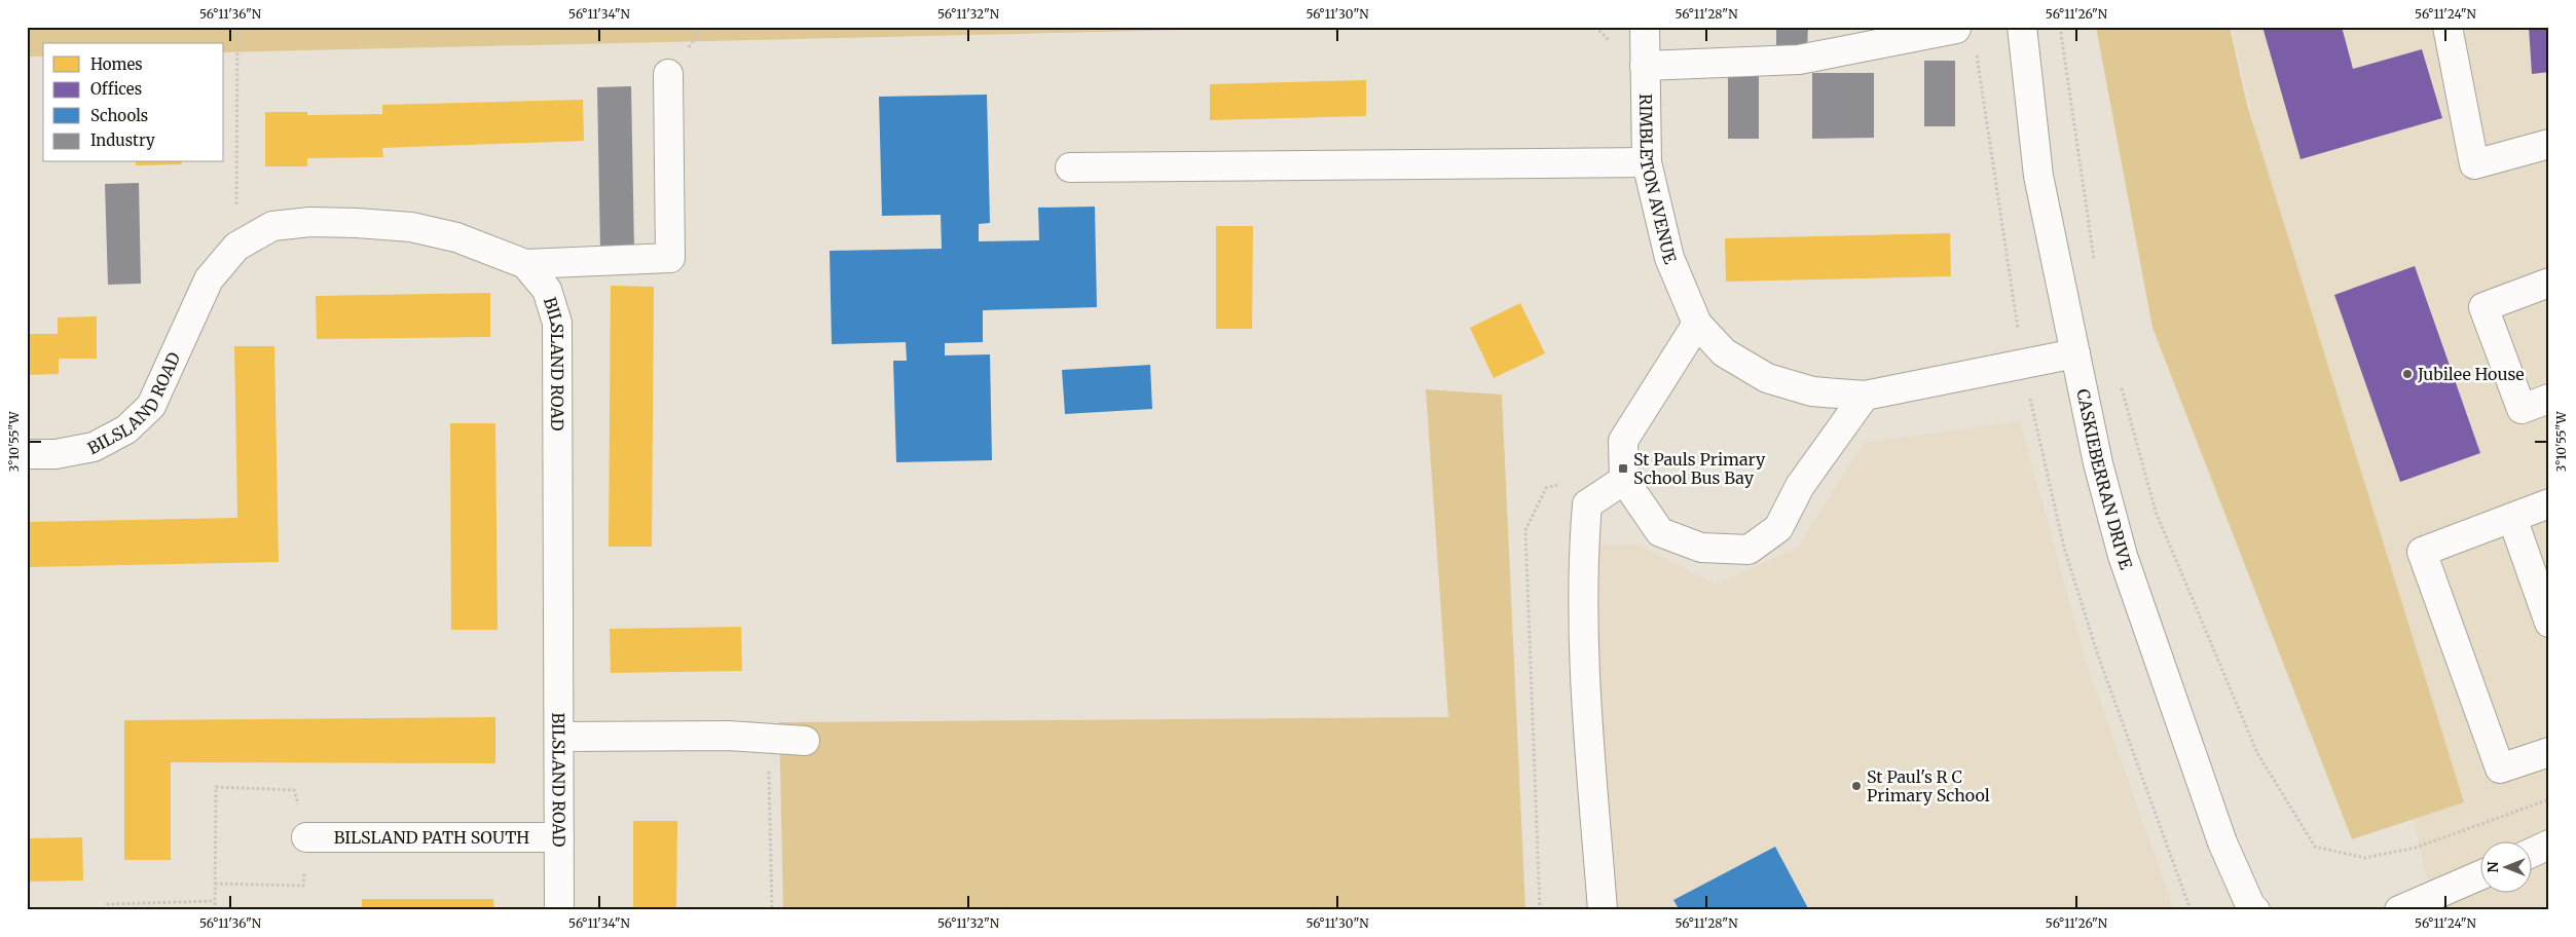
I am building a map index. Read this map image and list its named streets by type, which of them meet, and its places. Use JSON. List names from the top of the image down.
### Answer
{
  "streets": {
    "street": [
      "RIMBLETON AVENUE",
      "BILSLAND ROAD",
      "CASKIEBERRAN DRIVE",
      "BILSLAND PATH SOUTH"
    ]
  },
  "crossings": [
    ["RIMBLETON AVENUE", "CASKIEBERRAN DRIVE"],
    ["BILSLAND ROAD", "BILSLAND PATH SOUTH"]
  ],
  "places": {
    "other": ["Jubilee House", "St Paul's R C Primary School"],
    "transit": ["St Pauls Primary School Bus Bay"]
  },
  "legend": [
    "Homes",
    "Offices",
    "Schools",
    "Industry"
  ],
  "north": "left",
  "coordinates": [
    "56°11'36\"N",
    "56°11'34\"N",
    "56°11'32\"N",
    "56°11'30\"N",
    "56°11'28\"N",
    "56°11'26\"N",
    "56°11'24\"N",
    "3°10'55\"W"
  ]
}
